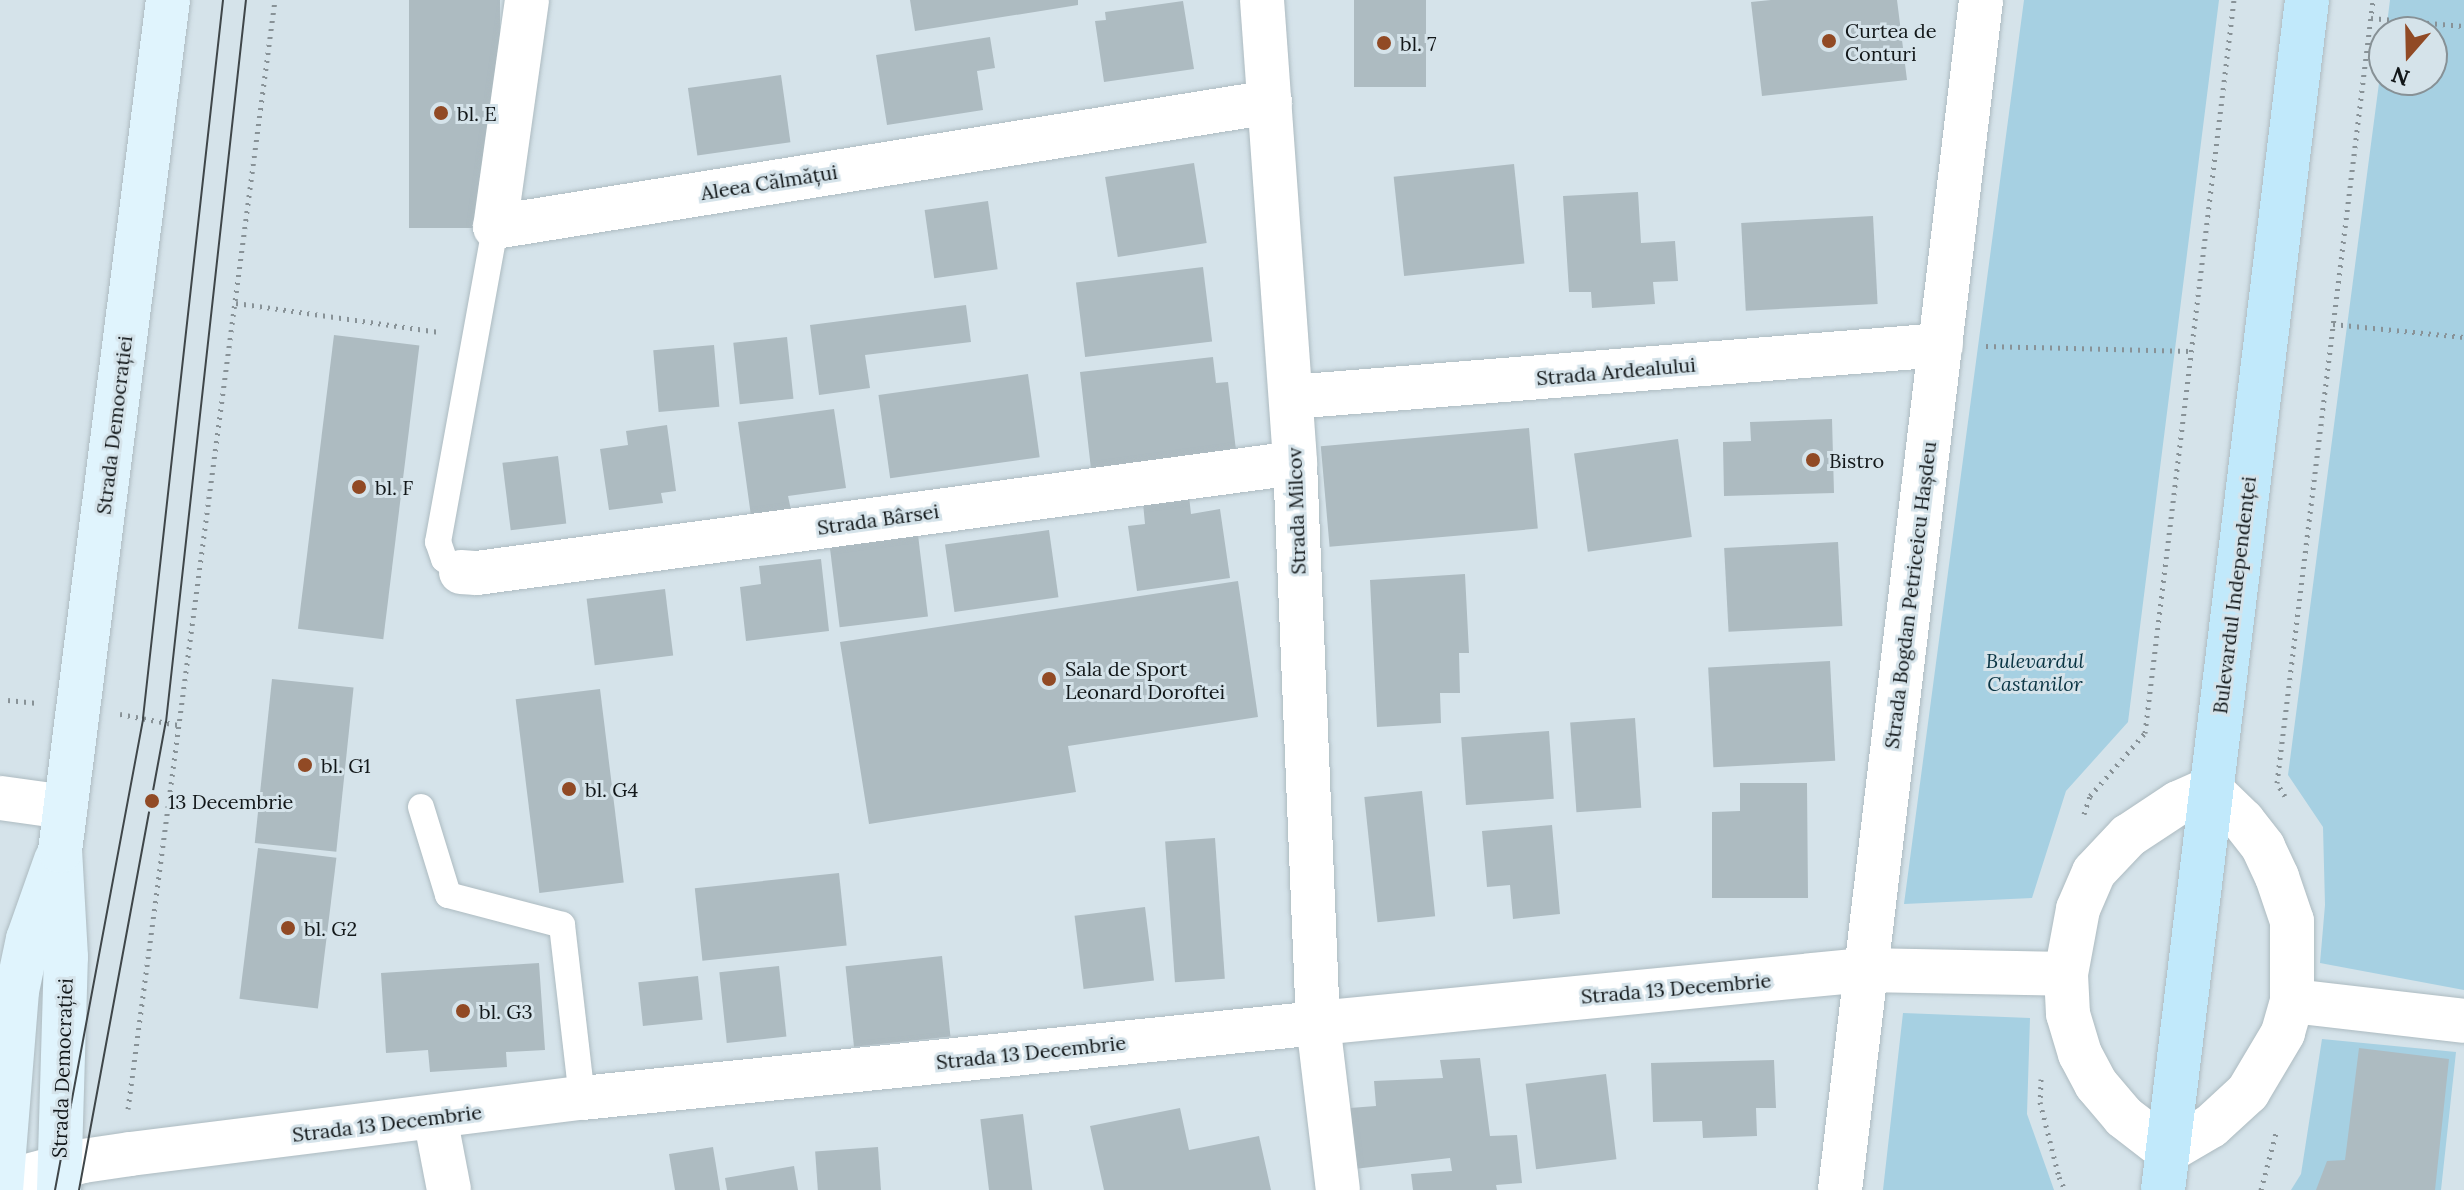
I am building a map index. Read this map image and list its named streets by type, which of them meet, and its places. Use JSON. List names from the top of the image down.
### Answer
{
  "streets": {
    "main road": ["Strada Democrației", "Bulevardul Independenței"],
    "street": [
      "Aleea Călmățui",
      "Strada Ardealului",
      "Strada Milcov",
      "Strada Bârsei",
      "Strada Bogdan Petriceicu Hașdeu",
      "Strada 13 Decembrie"
    ]
  },
  "crossings": [
    ["Aleea Călmățui", "Strada Milcov"],
    ["Strada Ardealului", "Strada Milcov"],
    ["Strada Ardealului", "Strada Bogdan Petriceicu Hașdeu"],
    ["Strada Democrației", "Strada 13 Decembrie"],
    ["Strada Milcov", "Strada Bârsei"],
    ["Strada Milcov", "Strada 13 Decembrie"],
    ["Strada Bogdan Petriceicu Hașdeu", "Strada 13 Decembrie"]
  ],
  "parks": ["Bulevardul Castanilor"],
  "places": [
    "Curtea de Conturi",
    "bl. 7",
    "bl. E",
    "Bistro",
    "bl. F",
    "Sala de Sport Leonard Doroftei",
    "bl. G1",
    "bl. G4",
    "13 Decembrie",
    "bl. G2",
    "bl. G3"
  ],
  "north": "bottom"
}
